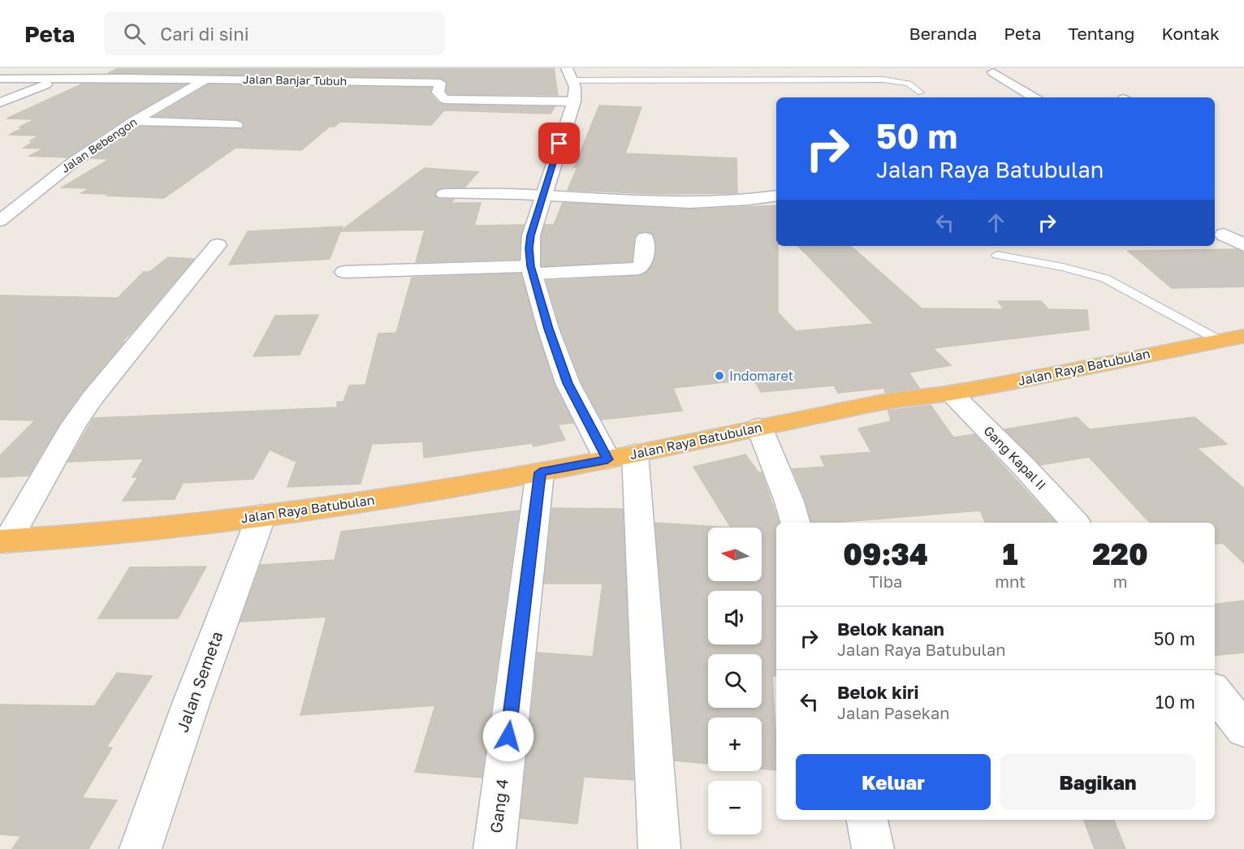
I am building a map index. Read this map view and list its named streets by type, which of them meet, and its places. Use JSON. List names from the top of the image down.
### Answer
{
  "streets": {
    "highway": ["Jalan Raya Batubulan"],
    "street": [
      "Jalan Banjar Tubuh",
      "Jalan Bebengon",
      "Gang Kapal II",
      "Jalan Semeta",
      "Gang 4"
    ]
  },
  "crossings": [
    ["Jalan Banjar Tubuh", "Jalan Bebengon"],
    ["Jalan Raya Batubulan", "Gang Kapal II"],
    ["Jalan Raya Batubulan", "Jalan Semeta"],
    ["Jalan Raya Batubulan", "Gang 4"]
  ],
  "places": ["Indomaret"],
  "north": "left",
  "page": {
    "header": "Peta",
    "search": "Cari di sini",
    "nav": [
      "Beranda",
      "Peta",
      "Tentang",
      "Kontak"
    ],
    "turn": ["50 m", "Jalan Raya Batubulan"],
    "eta": [
      "09:34",
      "Tiba",
      "1",
      "mnt",
      "220",
      "m"
    ],
    "map_buttons": ["+", "−"],
    "list": [
      {
        "name": "Belok kanan",
        "note": "Jalan Raya Batubulan",
        "value": "50 m"
      },
      {
        "name": "Belok kiri",
        "note": "Jalan Pasekan",
        "value": "10 m"
      }
    ],
    "buttons": ["Keluar", "Bagikan"]
  }
}
